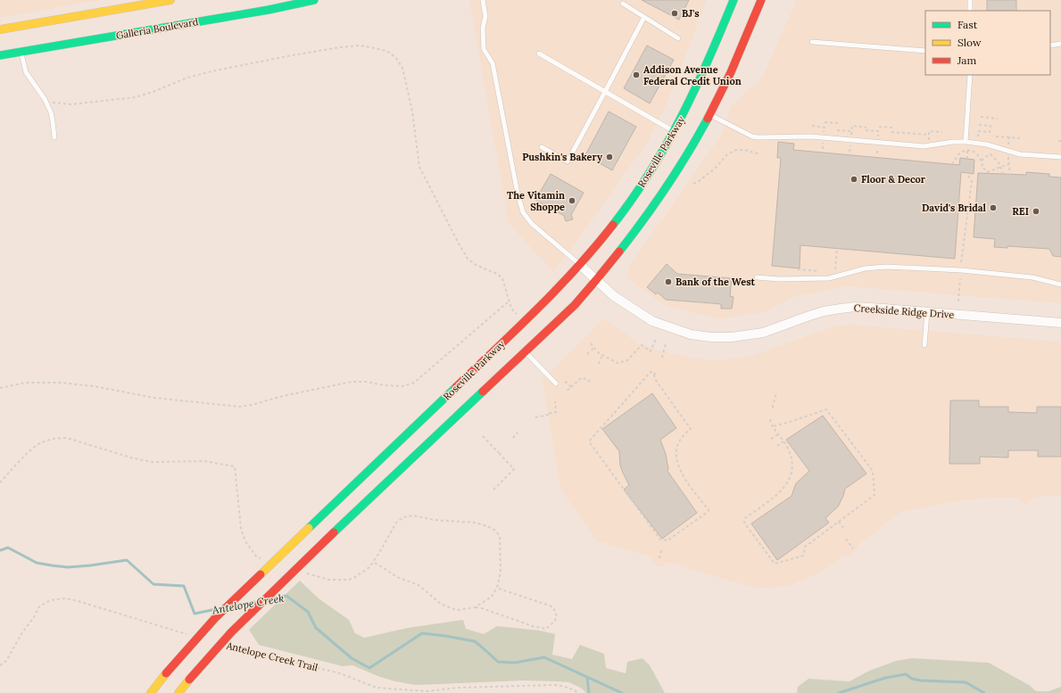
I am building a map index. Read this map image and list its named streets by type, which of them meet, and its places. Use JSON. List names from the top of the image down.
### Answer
{
  "streets": {
    "main road": ["Galleria Boulevard", "Roseville Parkway"],
    "street": ["Creekside Ridge Drive"],
    "path": ["Antelope Creek Trail"]
  },
  "crossings": [
    ["Roseville Parkway", "Creekside Ridge Drive"]
  ],
  "water": ["Antelope Creek"],
  "places": [
    "BJ's",
    "Addison Avenue Federal Credit Union",
    "Pushkin's Bakery",
    "Floor & Decor",
    "The Vitamin Shoppe",
    "David's Bridal",
    "REI",
    "Bank of the West"
  ],
  "legend": ["Fast", "Slow", "Jam"]
}
